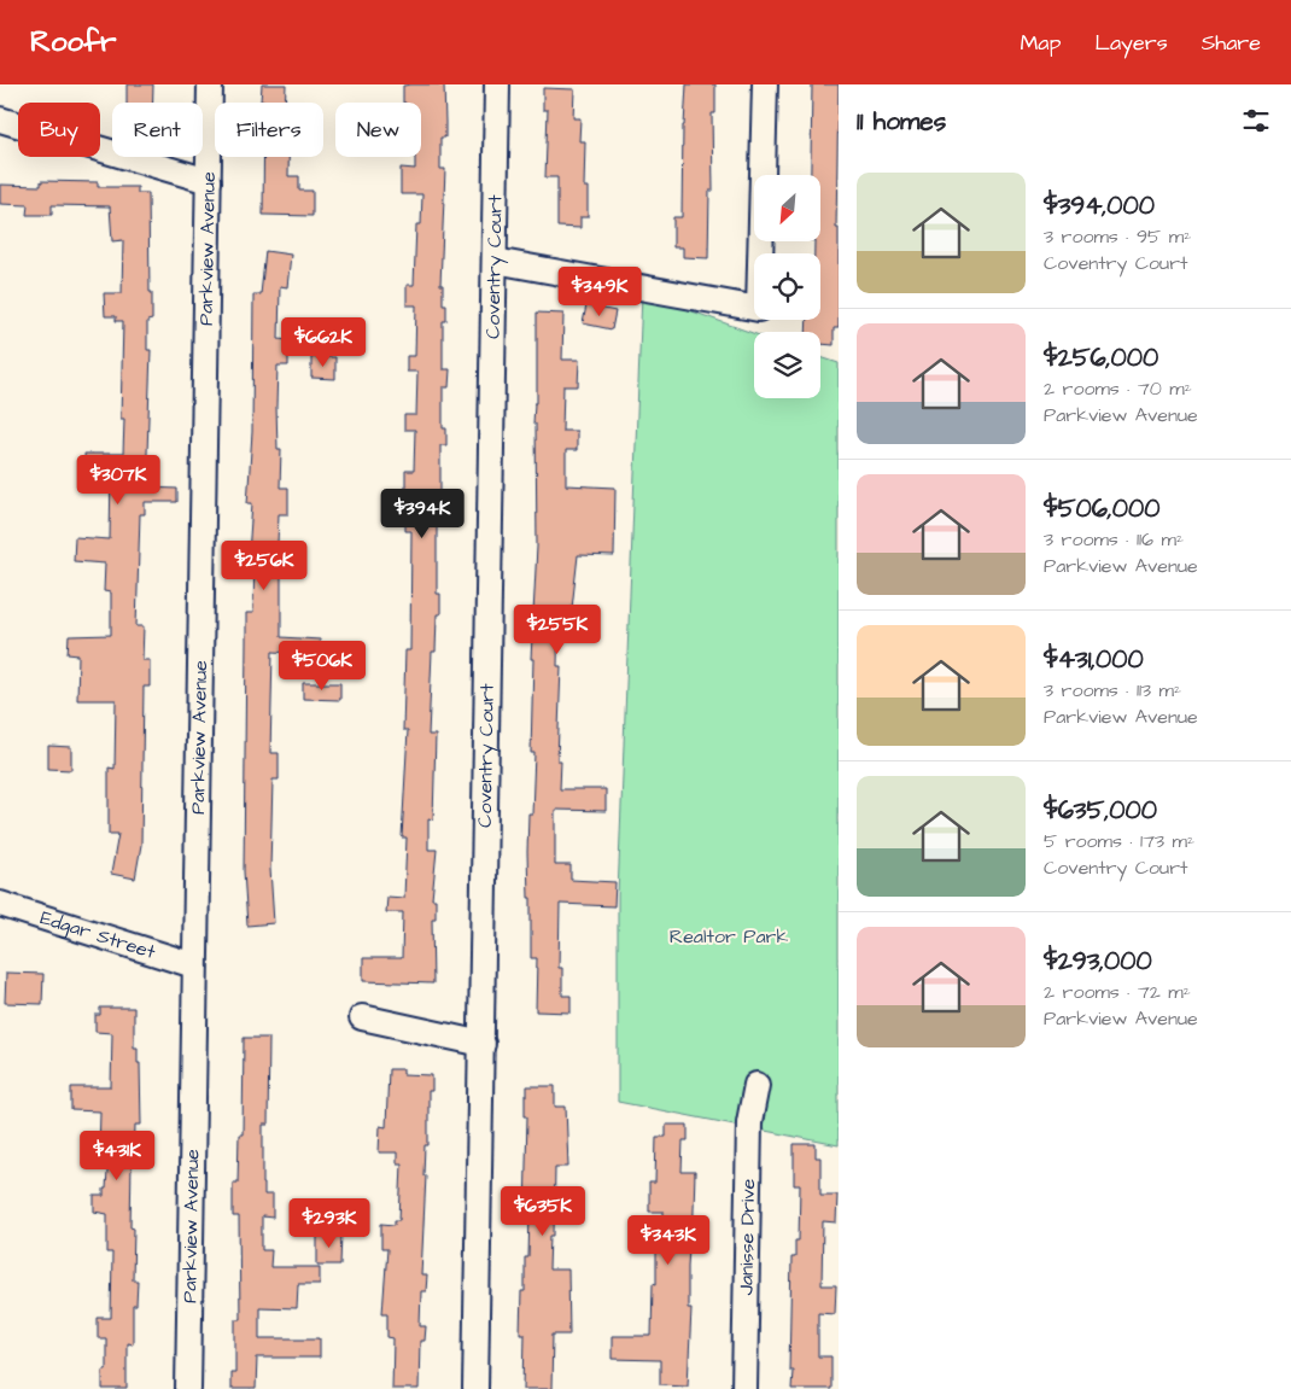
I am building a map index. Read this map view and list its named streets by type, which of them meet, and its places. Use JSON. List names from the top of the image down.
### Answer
{
  "streets": {
    "street": [
      "Parkview Avenue",
      "Coventry Court",
      "Edgar Street",
      "Janisse Drive"
    ]
  },
  "crossings": [
    ["Parkview Avenue", "Edgar Street"]
  ],
  "parks": ["Realtor Park"],
  "north": "bottom left",
  "page": {
    "header": "Roofr",
    "nav": ["Map", "Layers", "Share"],
    "heading": "11 homes",
    "chip": [
      "Buy",
      "Rent",
      "Filters",
      "New"
    ],
    "list": [
      {
        "name": "$394,000",
        "note": "3 rooms · 95 m² · Coventry Court"
      },
      {
        "name": "$256,000",
        "note": "2 rooms · 70 m² · Parkview Avenue"
      },
      {
        "name": "$506,000",
        "note": "3 rooms · 116 m² · Parkview Avenue"
      },
      {
        "name": "$431,000",
        "note": "3 rooms · 113 m² · Parkview Avenue"
      },
      {
        "name": "$635,000",
        "note": "5 rooms · 173 m² · Coventry Court"
      },
      {
        "name": "$293,000",
        "note": "2 rooms · 72 m² · Parkview Avenue"
      }
    ],
    "price": [
      "$349K",
      "$662K",
      "$307K",
      "$394K",
      "$256K",
      "$255K",
      "$506K",
      "$431K",
      "$635K",
      "$293K",
      "$343K"
    ]
  }
}
